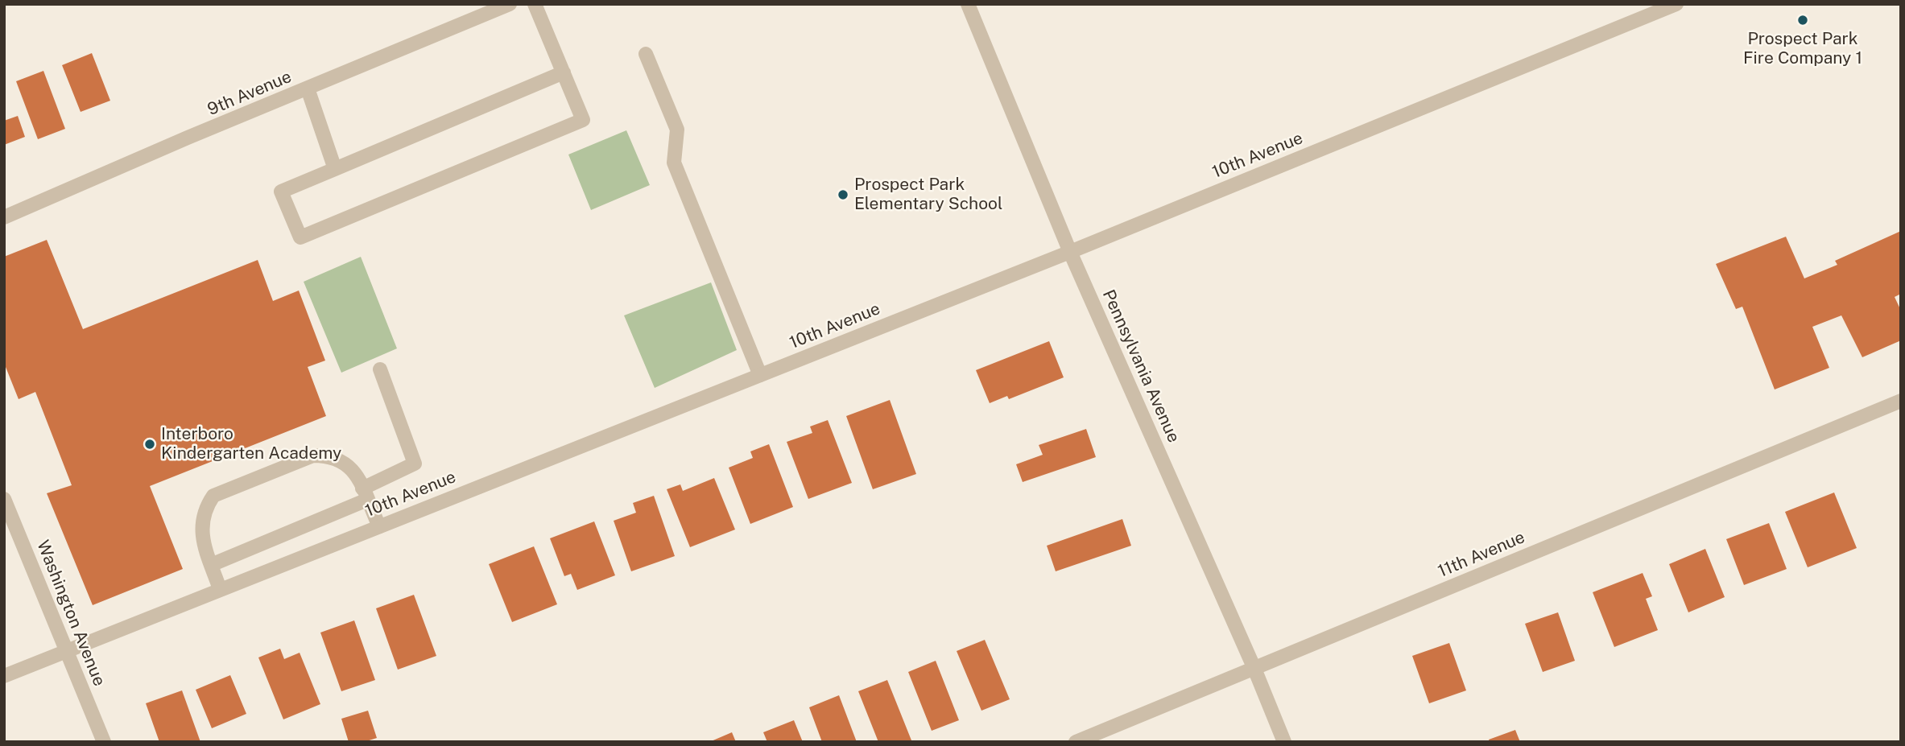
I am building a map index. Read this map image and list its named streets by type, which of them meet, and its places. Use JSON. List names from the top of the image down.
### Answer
{
  "streets": {
    "street": [
      "9th Avenue",
      "10th Avenue",
      "Pennsylvania Avenue",
      "11th Avenue",
      "Washington Avenue"
    ]
  },
  "crossings": [
    ["10th Avenue", "Pennsylvania Avenue"],
    ["10th Avenue", "Washington Avenue"],
    ["Pennsylvania Avenue", "11th Avenue"]
  ],
  "places": ["Prospect Park Fire Company 1", "Prospect Park Elementary School", "Interboro Kindergarten Academy"]
}
